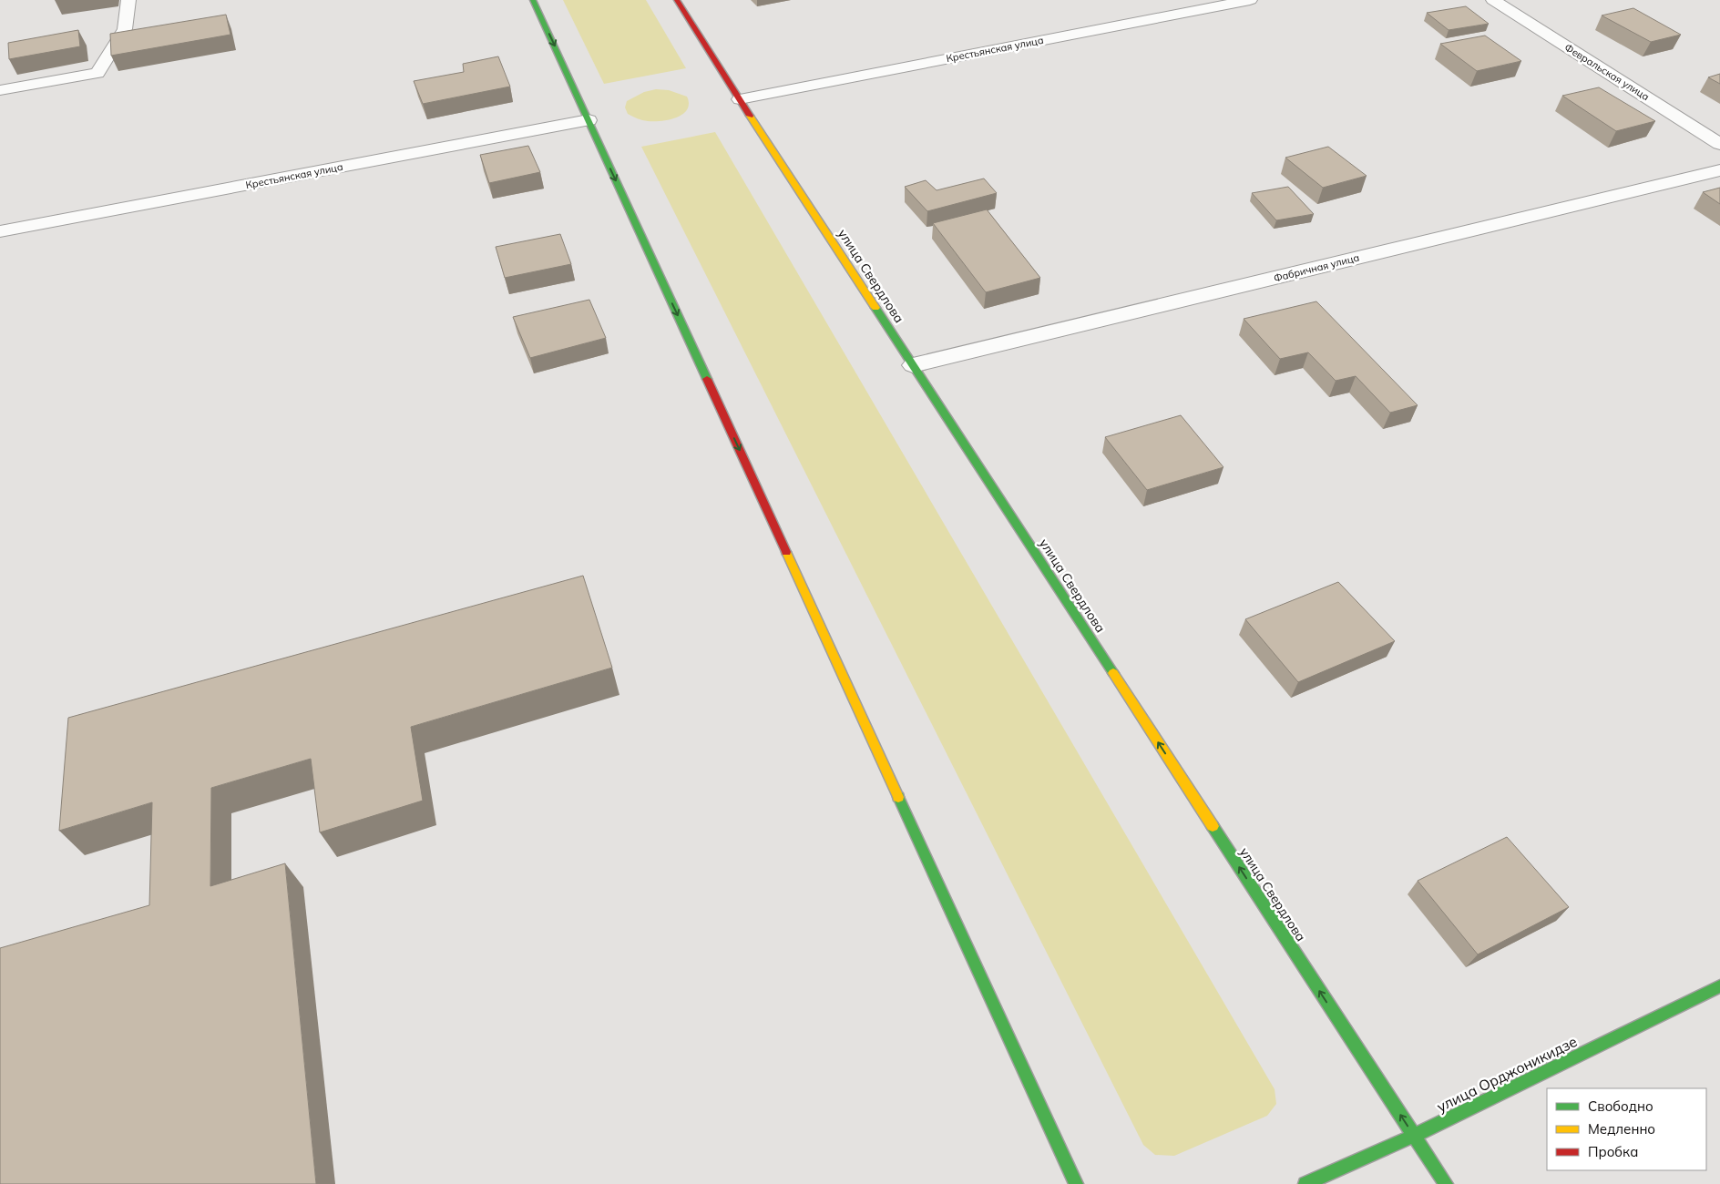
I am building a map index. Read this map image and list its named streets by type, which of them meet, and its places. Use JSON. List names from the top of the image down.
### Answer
{
  "streets": {
    "main road": ["улица Свердлова", "улица Орджоникидзе"],
    "street": ["Крестьянская улица", "Февральская улица", "Фабричная улица"]
  },
  "crossings": [
    ["Крестьянская улица", "улица Свердлова"],
    ["Фабричная улица", "улица Свердлова"],
    ["улица Свердлова", "улица Орджоникидзе"]
  ],
  "one_way": ["улица Свердлова"],
  "legend": ["Свободно", "Медленно", "Пробка"]
}
